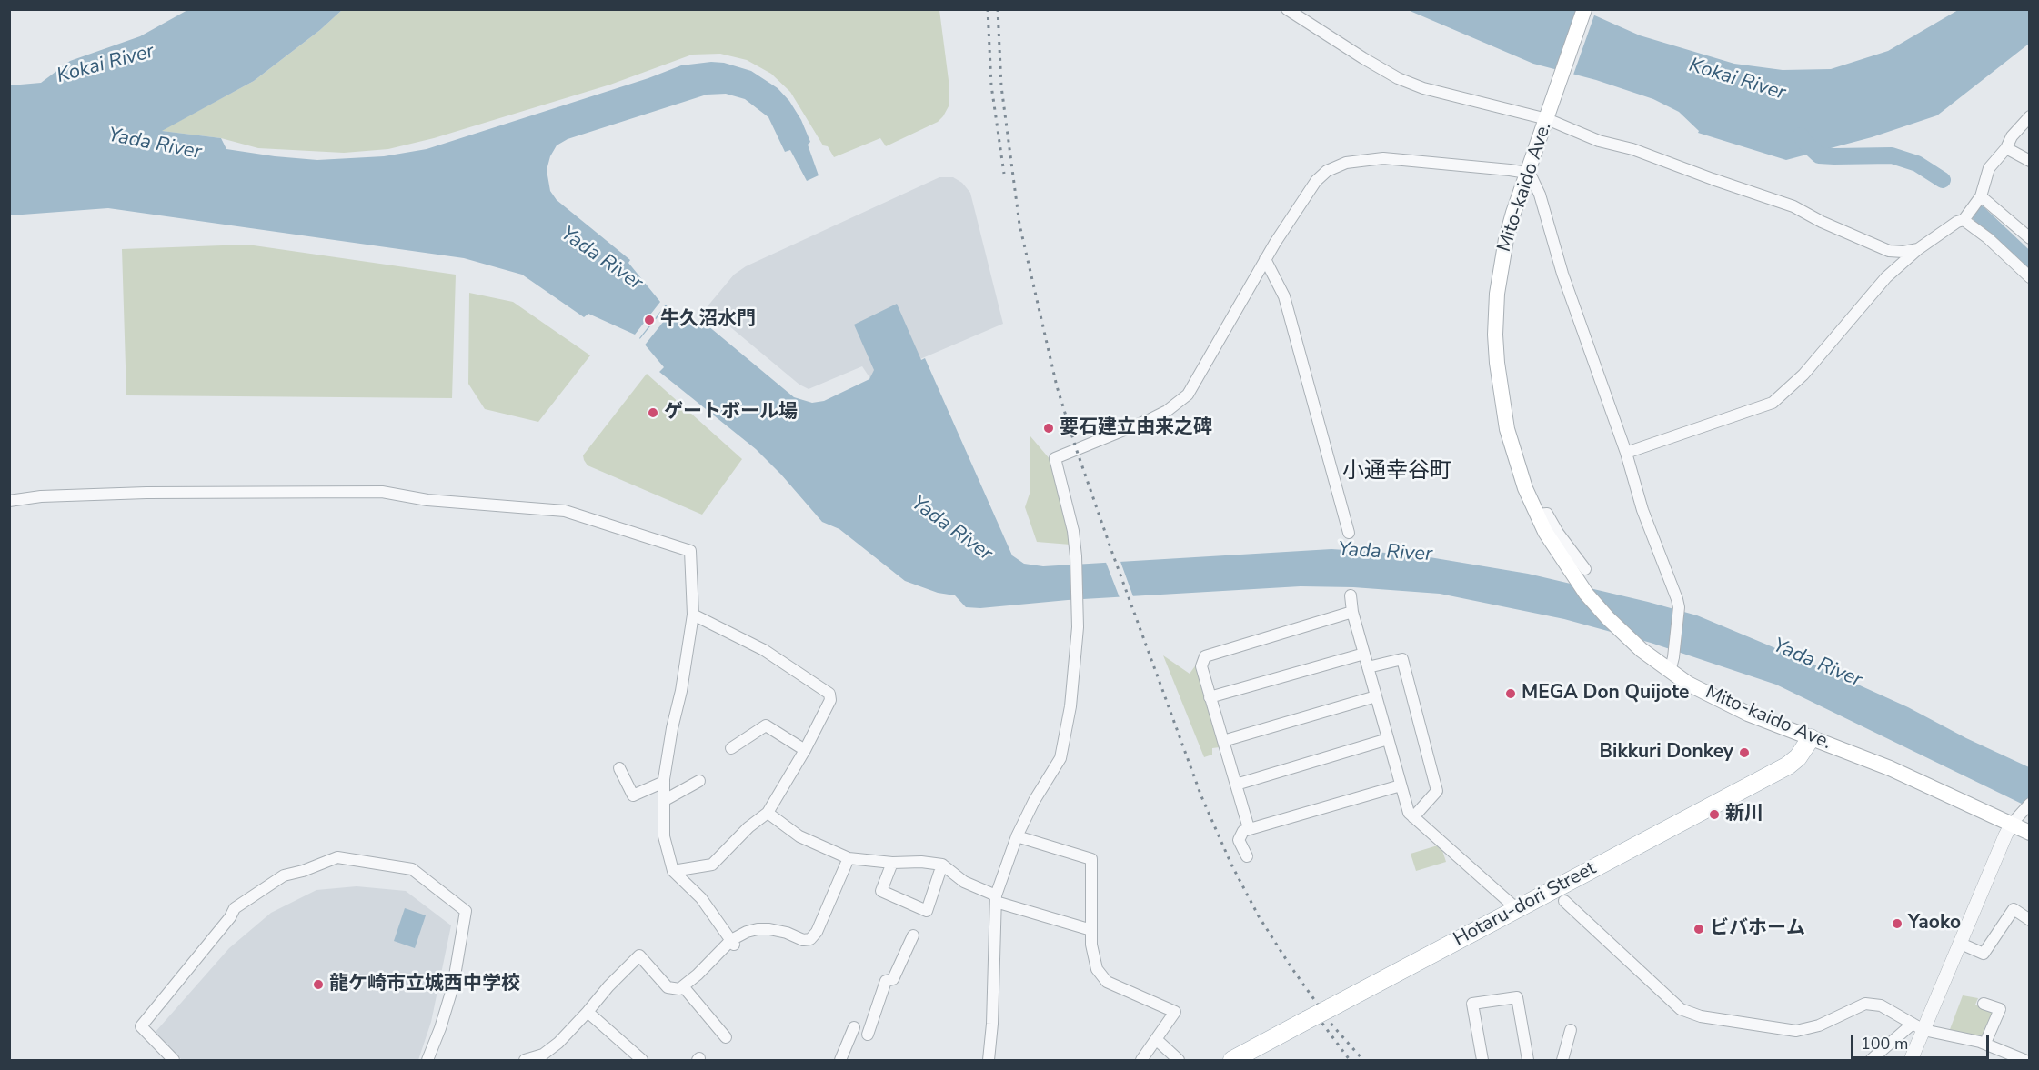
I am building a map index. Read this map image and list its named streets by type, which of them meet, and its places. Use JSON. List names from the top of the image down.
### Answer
{
  "streets": {
    "main road": ["Mito-kaido Ave.", "Hotaru-dori Street"]
  },
  "crossings": [
    ["Mito-kaido Ave.", "Hotaru-dori Street"]
  ],
  "districts": ["小通幸谷町"],
  "water": ["Kokai River", "Yada River"],
  "places": [
    "牛久沼水門",
    "ゲートボール場",
    "要石建立由来之碑",
    "MEGA Don Quijote",
    "Bikkuri Donkey",
    "新川",
    "Yaoko",
    "ビバホーム",
    "龍ケ崎市立城西中学校"
  ],
  "scale_bar": "100 m"
}
